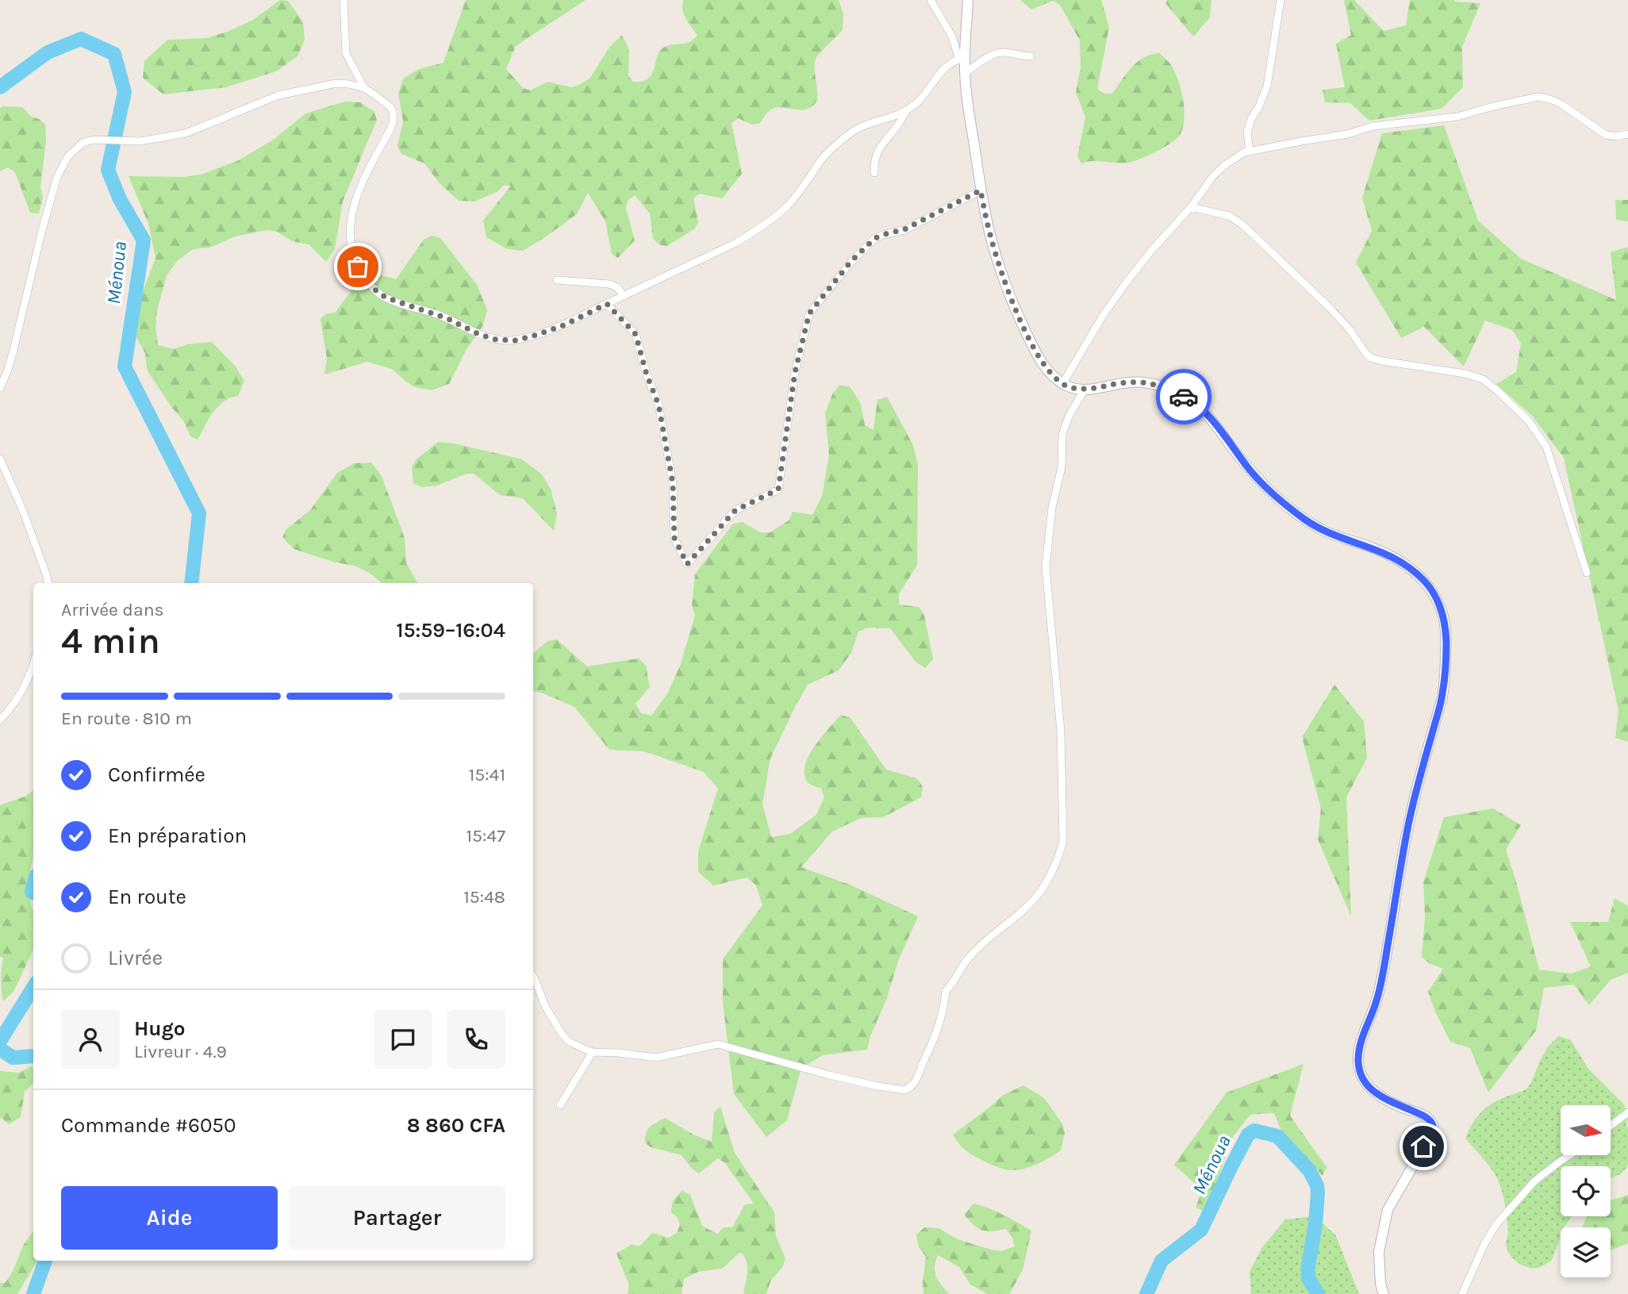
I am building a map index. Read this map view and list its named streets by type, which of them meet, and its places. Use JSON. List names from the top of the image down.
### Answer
{
  "water": ["Ménoua"],
  "north": "right",
  "page": {
    "heading": ["4 min", "Arrivée dans", "15:59–16:04"],
    "panel": [
      "Hugo",
      "Livreur · 4.9",
      "Commande #6050",
      "8 860 CFA"
    ],
    "bar": "En route · 810 m",
    "list": [
      ["Confirmée", "15:41"],
      ["En préparation", "15:47"],
      ["En route", "15:48"],
      "Livrée"
    ],
    "buttons": ["Aide", "Partager"]
  }
}
